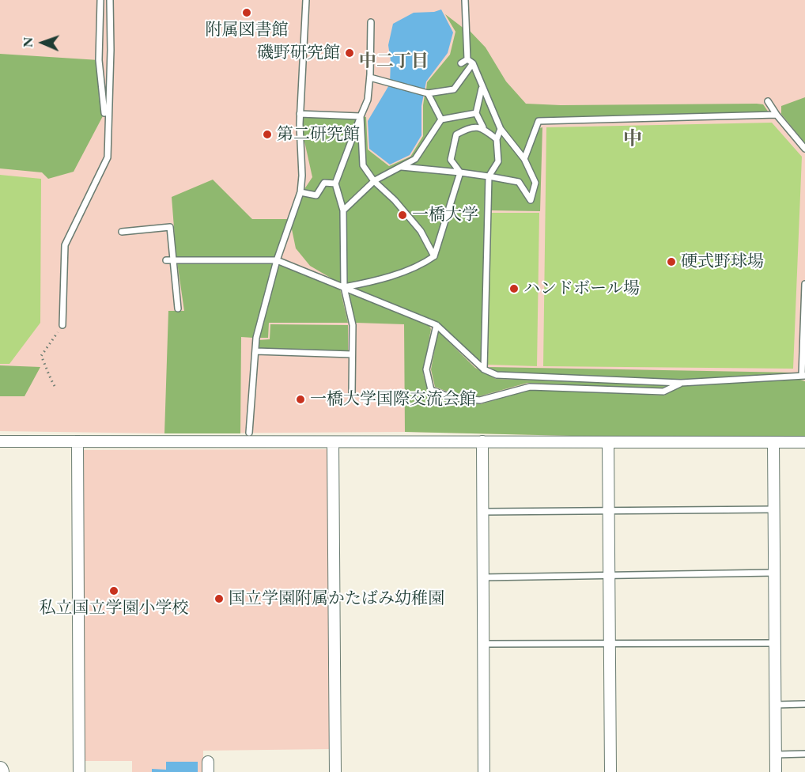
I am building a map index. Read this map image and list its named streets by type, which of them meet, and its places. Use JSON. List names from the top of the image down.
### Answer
{
  "districts": ["中二丁目", "中"],
  "places": [
    "附属図書館",
    "磯野研究館",
    "第二研究館",
    "一橋大学",
    "硬式野球場",
    "ハンドボール場",
    "一橋大学国際交流会館",
    "私立国立学園小学校",
    "国立学園附属かたばみ幼稚園"
  ],
  "north": "left"
}
